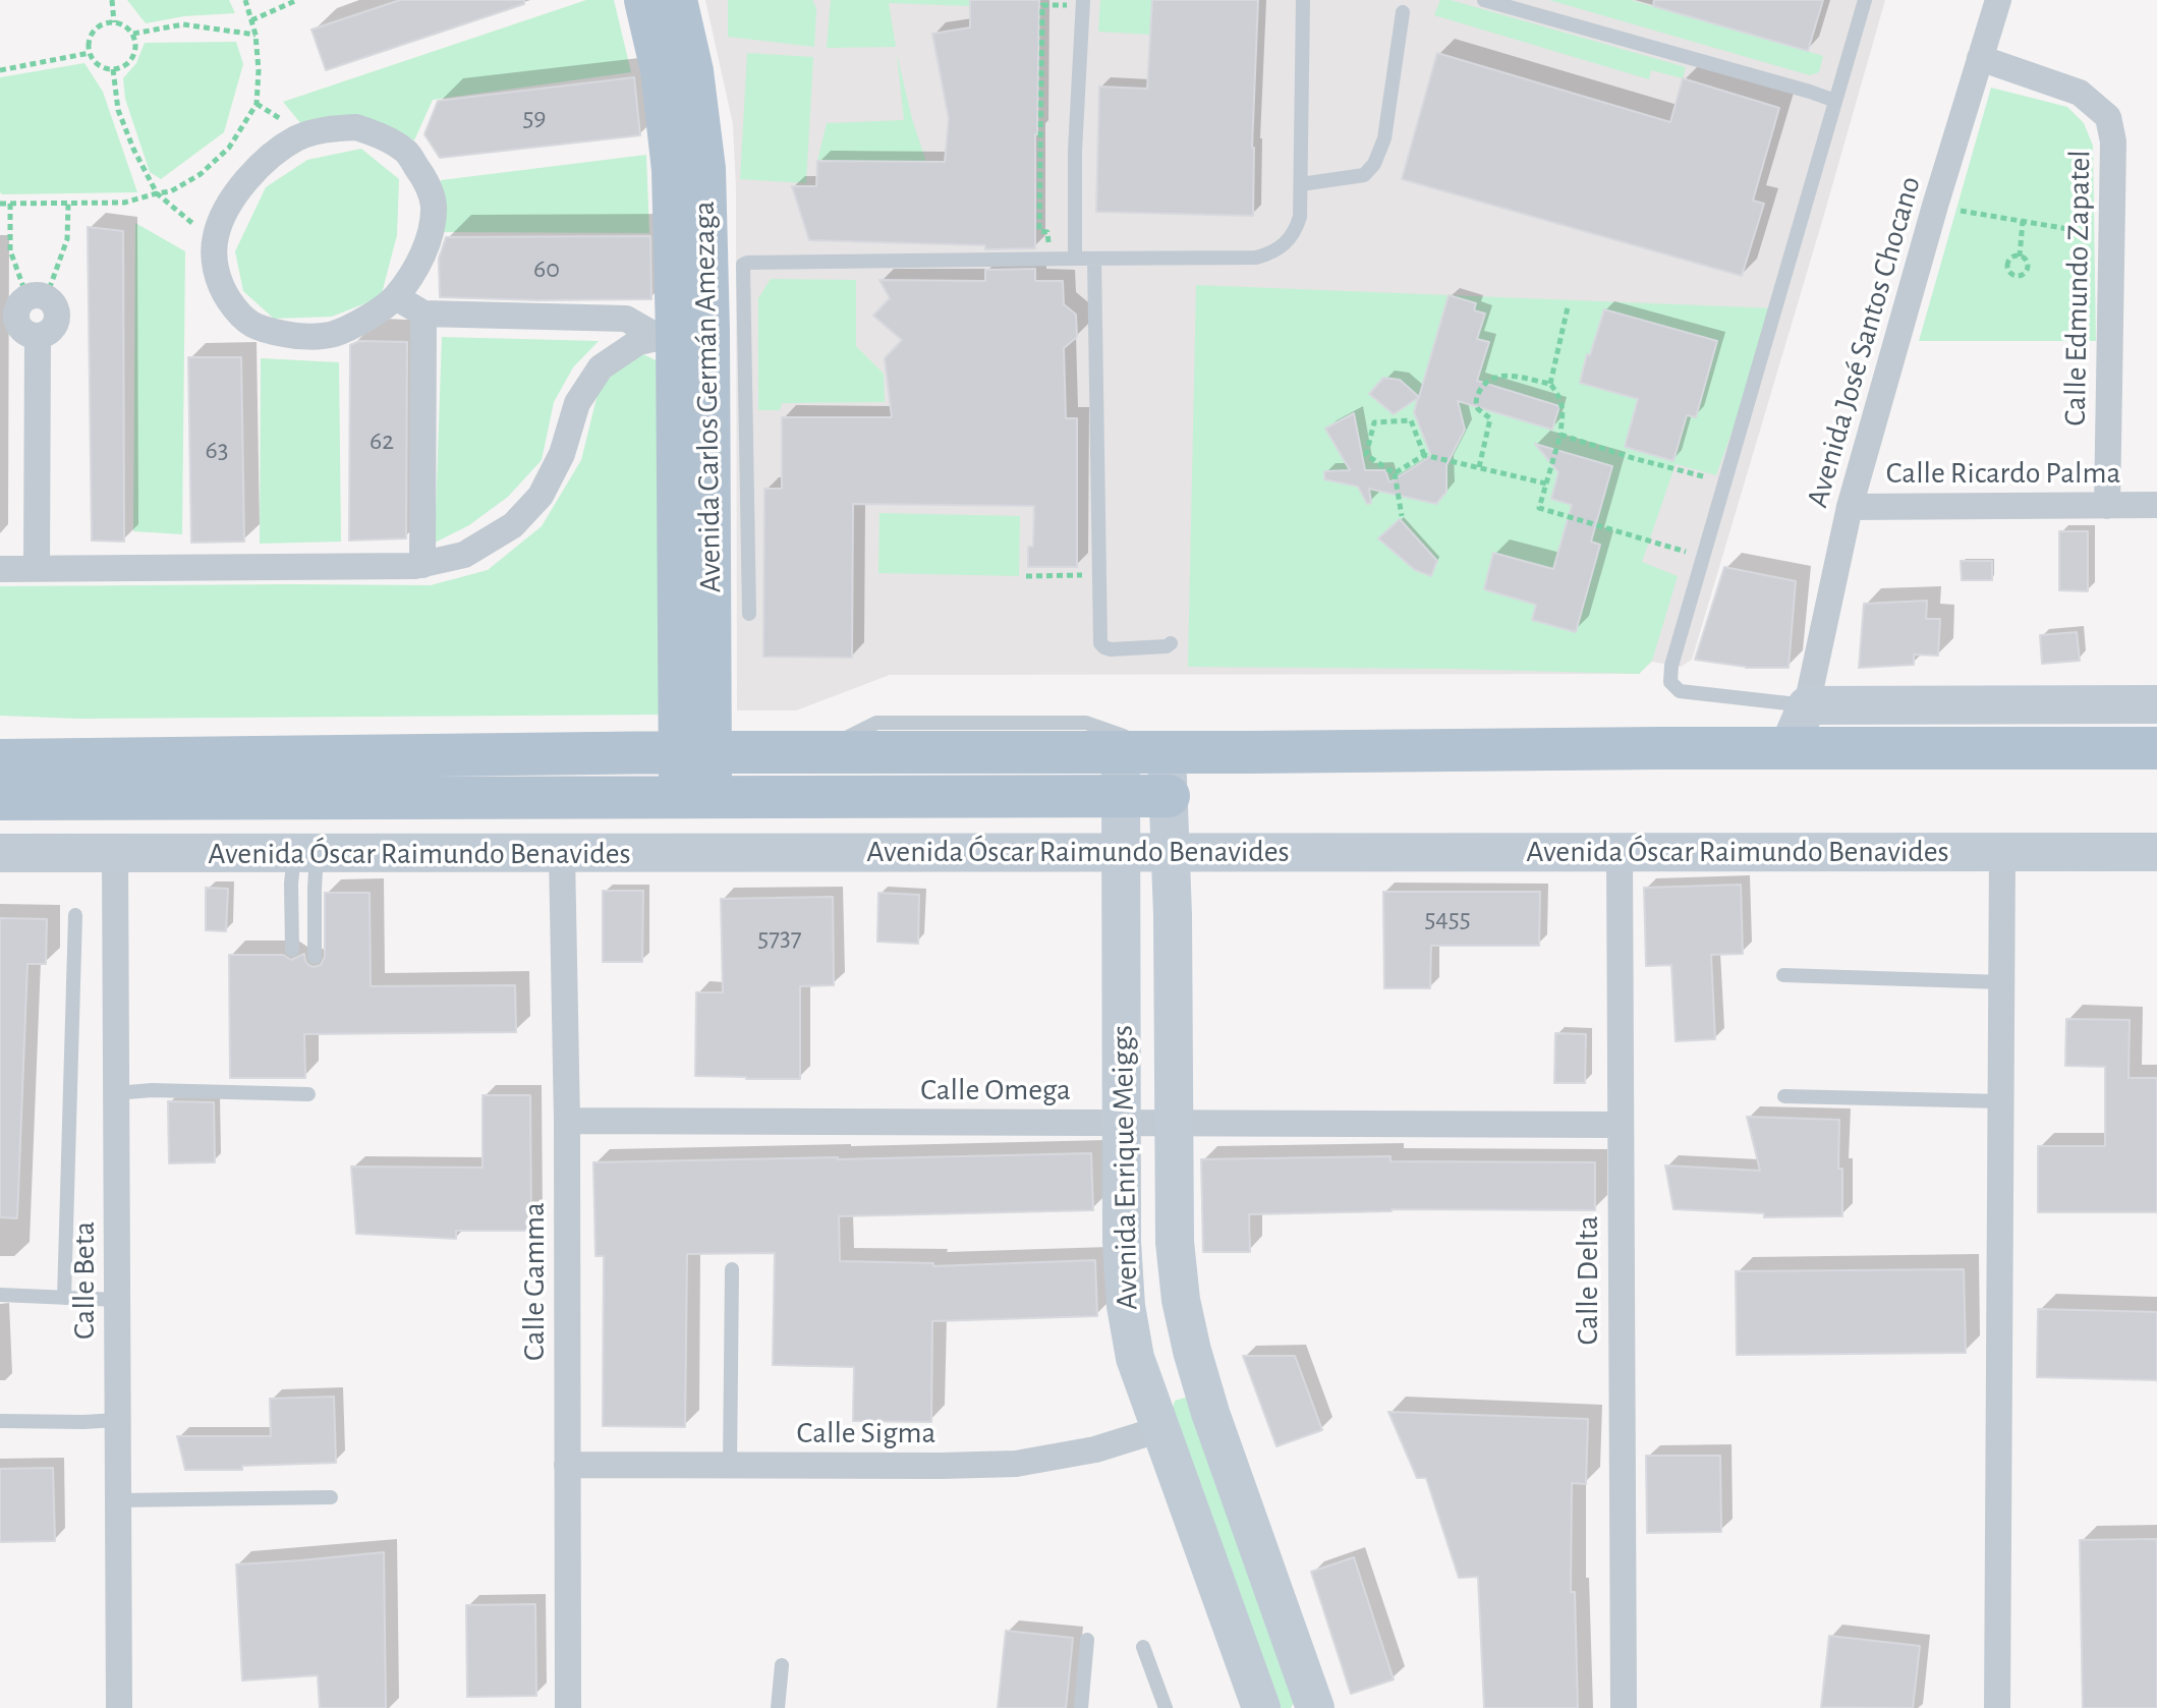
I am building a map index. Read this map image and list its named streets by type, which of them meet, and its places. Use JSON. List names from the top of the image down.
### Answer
{
  "streets": {
    "main road": ["Avenida Carlos Germán Amezaga", "Avenida Óscar Raimundo Benavides", "Avenida Enrique Meiggs"],
    "street": [
      "Calle Edmundo Zapatel",
      "Avenida José Santos Chocano",
      "Calle Ricardo Palma",
      "Calle Omega",
      "Calle Beta",
      "Calle Delta",
      "Calle Gamma",
      "Calle Sigma"
    ]
  },
  "crossings": [
    ["Calle Edmundo Zapatel", "Avenida José Santos Chocano"],
    ["Calle Edmundo Zapatel", "Calle Ricardo Palma"],
    ["Avenida José Santos Chocano", "Calle Ricardo Palma"],
    ["Avenida Carlos Germán Amezaga", "Avenida Óscar Raimundo Benavides"],
    ["Avenida Óscar Raimundo Benavides", "Avenida Enrique Meiggs"],
    ["Avenida Óscar Raimundo Benavides", "Calle Beta"],
    ["Avenida Óscar Raimundo Benavides", "Calle Delta"],
    ["Avenida Óscar Raimundo Benavides", "Calle Gamma"],
    ["Calle Omega", "Avenida Enrique Meiggs"],
    ["Calle Omega", "Calle Delta"],
    ["Calle Omega", "Calle Gamma"],
    ["Avenida Enrique Meiggs", "Calle Sigma"],
    ["Calle Gamma", "Calle Sigma"]
  ],
  "house_numbers": [
    "59",
    "60",
    "62",
    "63",
    "5455",
    "5737"
  ]
}
